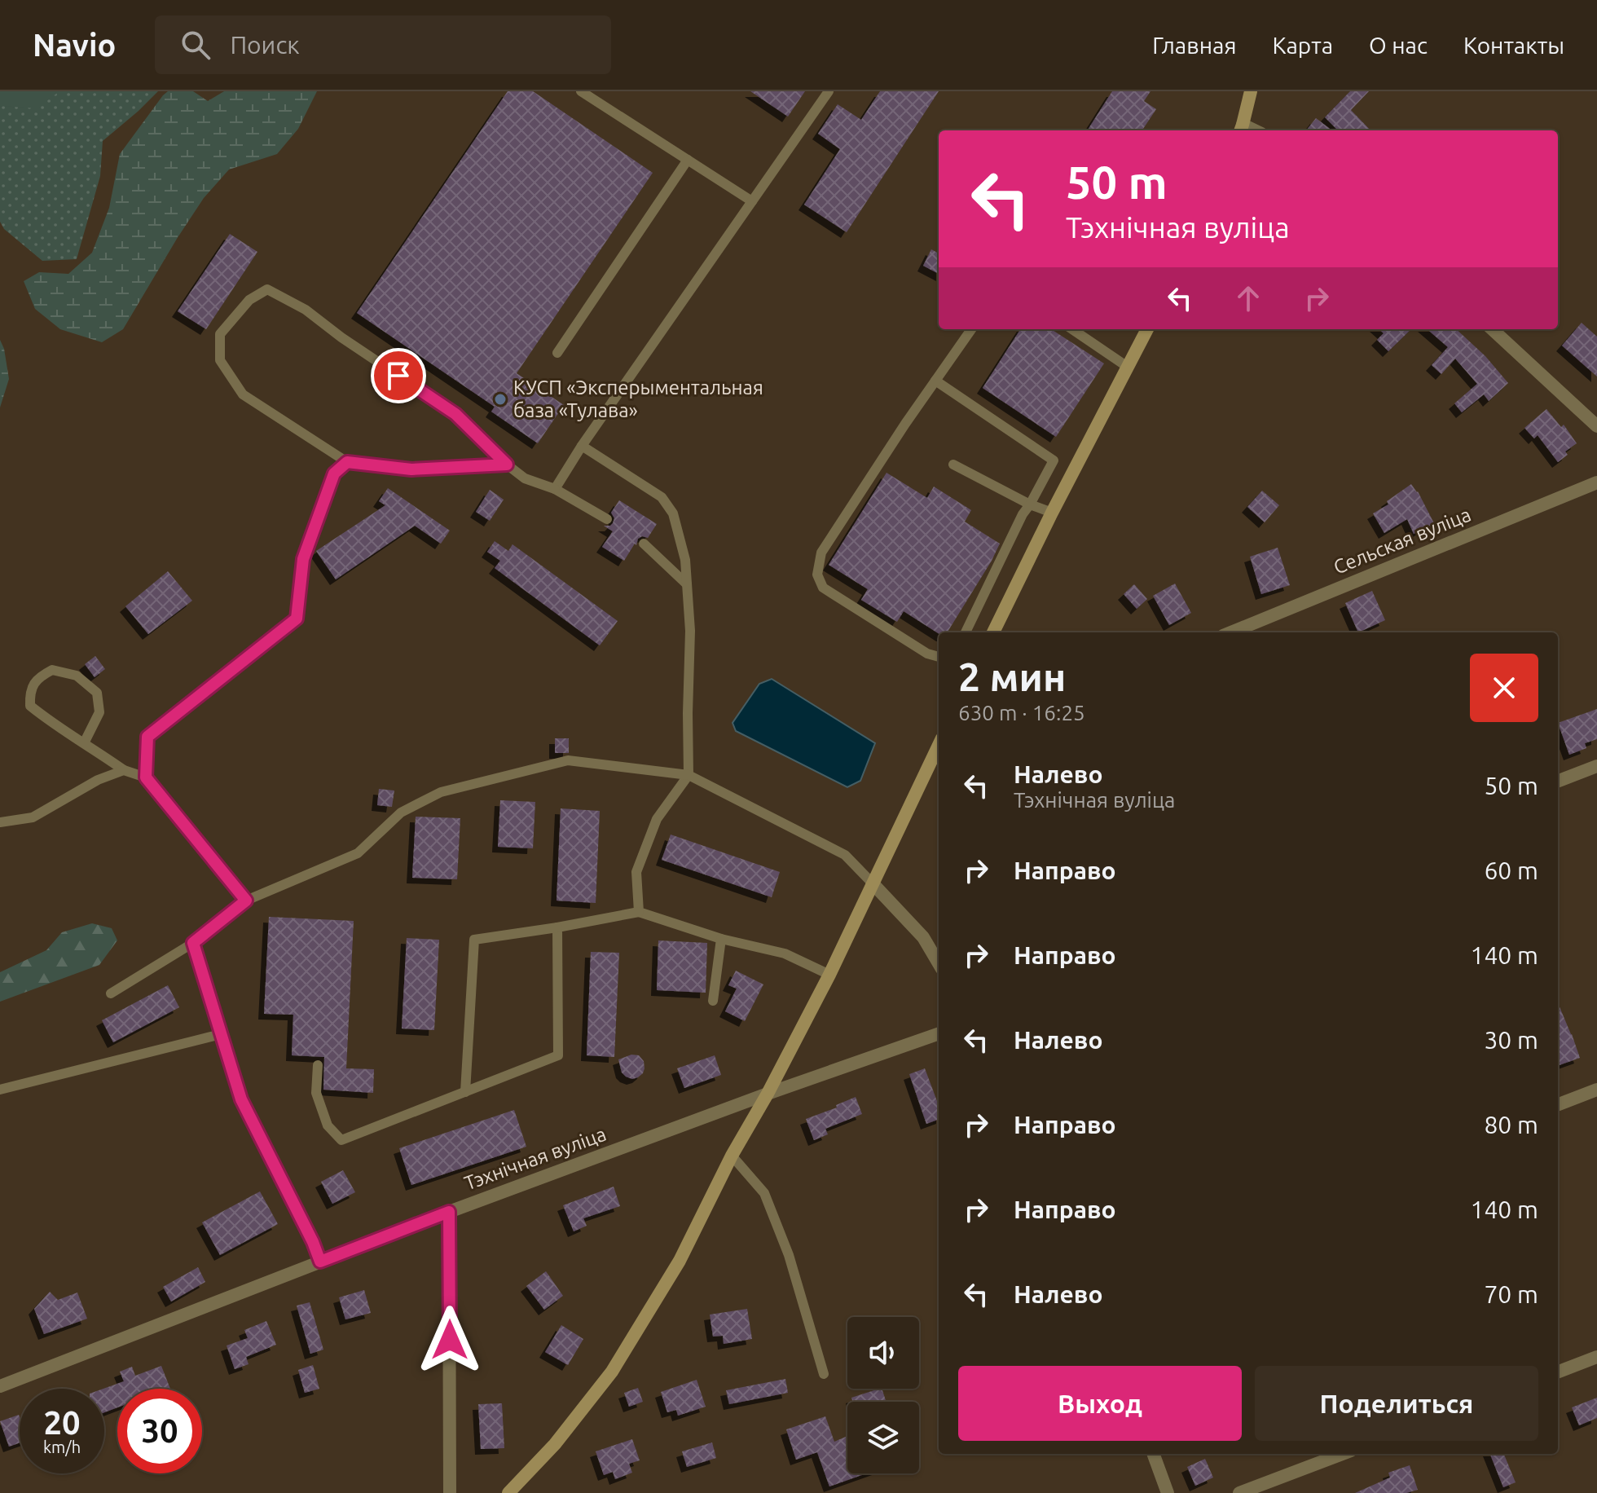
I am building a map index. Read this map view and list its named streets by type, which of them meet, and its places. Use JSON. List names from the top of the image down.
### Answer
{
  "streets": {
    "street": ["Сельская вуліца", "Тэхнічная вуліца"]
  },
  "places": ["КУСП «Эксперыментальная база «Тулава»"],
  "page": {
    "header": "Navio",
    "search": "Поиск",
    "nav": [
      "Главная",
      "Карта",
      "О нас",
      "Контакты"
    ],
    "turn": ["50 m", "Тэхнічная вуліца"],
    "heading": ["2 мин", "630 m · 16:25"],
    "list": [
      {
        "name": "Налево",
        "note": "Тэхнічная вуліца",
        "value": "50 m"
      },
      {
        "name": "Направо",
        "value": "60 m"
      },
      {
        "name": "Направо",
        "value": "140 m"
      },
      {
        "name": "Налево",
        "value": "30 m"
      },
      {
        "name": "Направо",
        "value": "80 m"
      },
      {
        "name": "Направо",
        "value": "140 m"
      },
      {
        "name": "Налево",
        "value": "70 m"
      }
    ],
    "buttons": ["Выход", "Поделиться"],
    "speed": "20 km/h",
    "limit": "30"
  }
}
